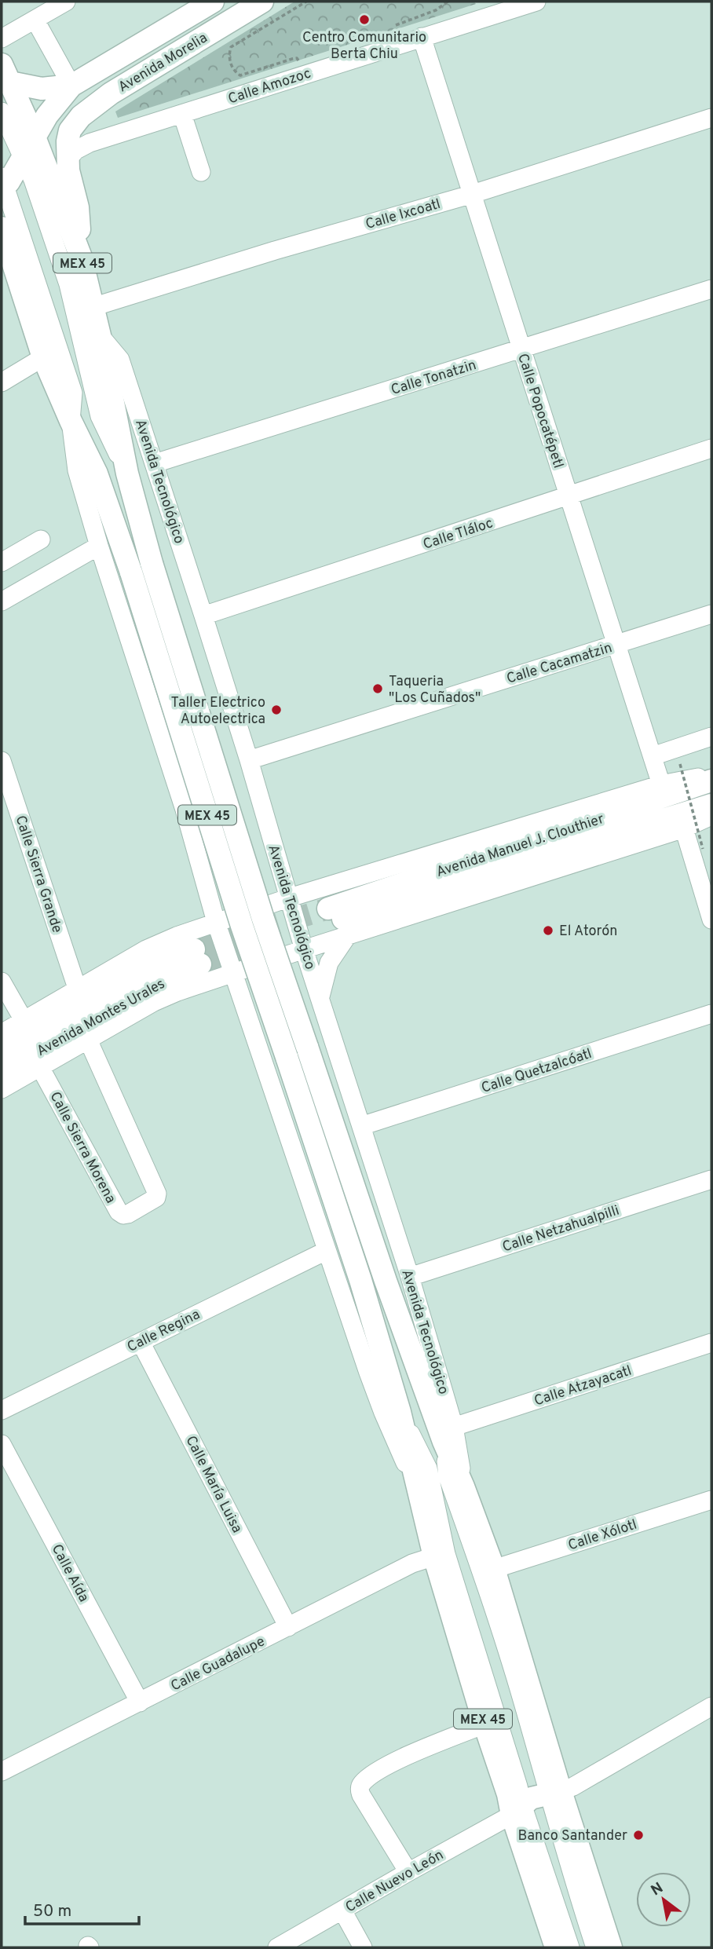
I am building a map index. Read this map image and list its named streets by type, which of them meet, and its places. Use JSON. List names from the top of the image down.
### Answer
{
  "streets": {
    "main road": [
      "Avenida Morelia",
      "MEX 45",
      "Avenida Tecnológico",
      "Avenida Manuel J. Clouthier",
      "Avenida Montes Urales"
    ],
    "street": [
      "Calle Amozoc",
      "Calle Ixcoatl",
      "Calle Tonatzin",
      "Calle Popocatépetl",
      "Calle Tláloc",
      "Calle Cacamatzin",
      "Calle Sierra Grande",
      "Calle Quetzalcóatl",
      "Calle Sierra Morena",
      "Calle Netzahualpilli",
      "Calle Regina",
      "Calle Atzayacatl",
      "Calle María Luisa",
      "Calle Xólotl",
      "Calle Aída",
      "Calle Guadalupe",
      "Calle Nuevo León"
    ]
  },
  "crossings": [
    ["Avenida Morelia", "Calle Amozoc"],
    ["Avenida Morelia", "Avenida Tecnológico"],
    ["Calle Amozoc", "Calle Popocatépetl"],
    ["Calle Ixcoatl", "Calle Popocatépetl"],
    ["Calle Ixcoatl", "Avenida Tecnológico"],
    ["MEX 45", "Calle Guadalupe"],
    ["MEX 45", "Calle Nuevo León"],
    ["Calle Tonatzin", "Calle Popocatépetl"],
    ["Calle Tonatzin", "Avenida Tecnológico"],
    ["Calle Popocatépetl", "Calle Tláloc"],
    ["Calle Popocatépetl", "Calle Cacamatzin"],
    ["Avenida Tecnológico", "Calle Tláloc"],
    ["Avenida Tecnológico", "Calle Cacamatzin"],
    ["Avenida Tecnológico", "Calle Quetzalcóatl"],
    ["Avenida Tecnológico", "Calle Netzahualpilli"],
    ["Avenida Tecnológico", "Calle Atzayacatl"],
    ["Avenida Tecnológico", "Calle Xólotl"],
    ["Calle Regina", "Calle María Luisa"],
    ["Calle María Luisa", "Calle Guadalupe"],
    ["Calle Aída", "Calle Guadalupe"]
  ],
  "places": [
    "Centro Comunitario Berta Chiu",
    "Taqueria \"Los Cuñados\"",
    "Taller Electrico Autoelectrica",
    "El Atorón",
    "Banco Santander"
  ],
  "scale_bar": "50 m",
  "north": "top left"
}
